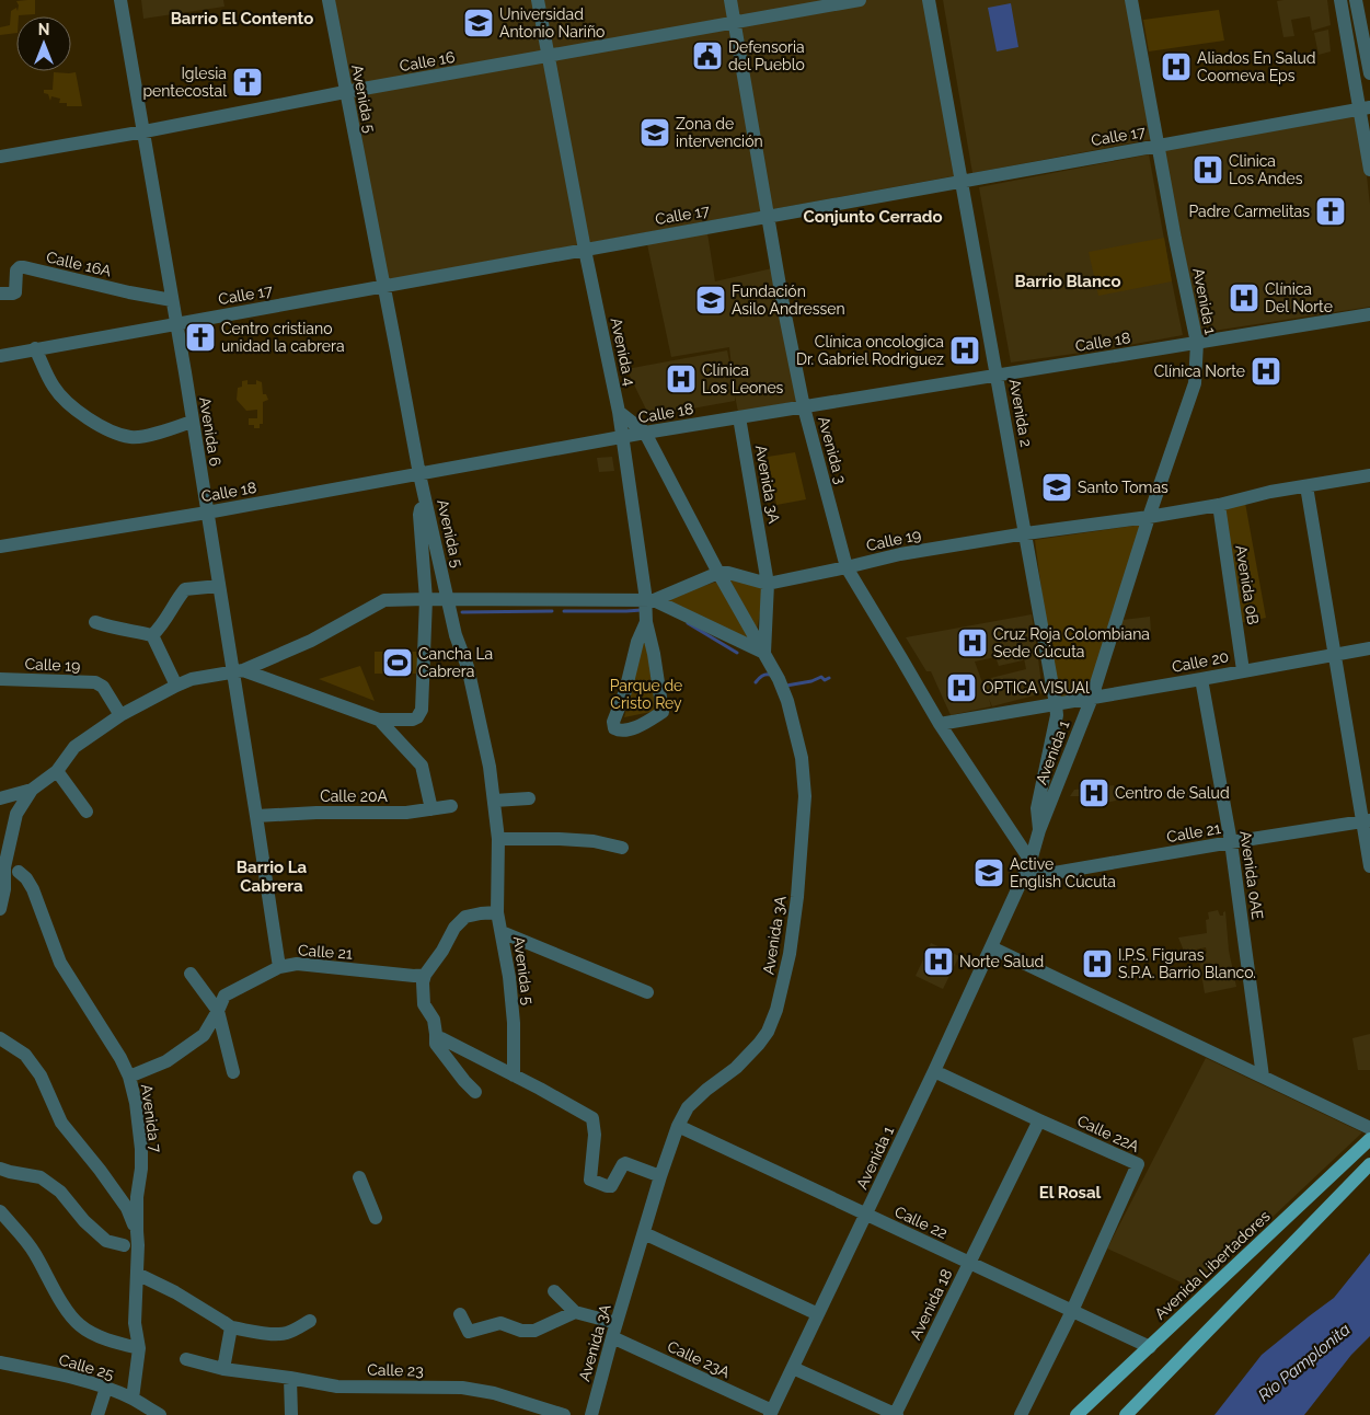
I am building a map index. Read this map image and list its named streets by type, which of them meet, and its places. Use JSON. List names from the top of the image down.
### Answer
{
  "streets": {
    "main road": ["Avenida Libertadores"],
    "street": [
      "Calle 16",
      "Avenida 5",
      "Calle 17",
      "Calle 16A",
      "Avenida 1",
      "Calle 18",
      "Avenida 4",
      "Avenida 2",
      "Avenida 6",
      "Avenida 3",
      "Avenida 3A",
      "Calle 19",
      "Avenida 0B",
      "Calle 20",
      "Calle 20A",
      "Calle 21",
      "Avenida 0AE",
      "Avenida 7",
      "Calle 22A",
      "Calle 22",
      "Avenida 18",
      "Calle 23A",
      "Calle 25",
      "Calle 23"
    ]
  },
  "crossings": [
    ["Calle 16", "Avenida 5"],
    ["Calle 16", "Avenida 4"],
    ["Calle 16", "Avenida 6"],
    ["Calle 16", "Avenida 3"],
    ["Avenida 5", "Calle 17"],
    ["Avenida 5", "Calle 18"],
    ["Calle 17", "Avenida 1"],
    ["Calle 17", "Avenida 4"],
    ["Calle 17", "Avenida 2"],
    ["Calle 17", "Avenida 6"],
    ["Calle 17", "Avenida 3"],
    ["Calle 16A", "Avenida 6"],
    ["Avenida 1", "Calle 18"],
    ["Avenida 1", "Avenida 2"],
    ["Avenida 1", "Avenida 3"],
    ["Avenida 1", "Calle 19"],
    ["Avenida 1", "Calle 20"],
    ["Avenida 1", "Calle 21"],
    ["Avenida 1", "Calle 22A"],
    ["Avenida 1", "Calle 22"],
    ["Avenida 1", "Calle 23A"],
    ["Calle 18", "Avenida 4"],
    ["Calle 18", "Avenida 2"],
    ["Calle 18", "Avenida 6"],
    ["Calle 18", "Avenida 3"],
    ["Calle 18", "Avenida 3A"],
    ["Avenida 2", "Calle 19"],
    ["Avenida 2", "Calle 20"],
    ["Avenida 6", "Calle 20A"],
    ["Avenida 6", "Calle 21"],
    ["Avenida 3", "Calle 19"],
    ["Avenida 3", "Calle 20"],
    ["Avenida 3A", "Calle 19"],
    ["Avenida 3A", "Calle 22"],
    ["Avenida 3A", "Calle 23A"],
    ["Calle 19", "Avenida 0B"],
    ["Avenida 0B", "Calle 20"],
    ["Calle 20", "Avenida 0AE"],
    ["Calle 21", "Avenida 0AE"],
    ["Calle 21", "Avenida 7"],
    ["Avenida 7", "Calle 25"],
    ["Calle 22A", "Calle 22"],
    ["Calle 22A", "Avenida 18"],
    ["Calle 22", "Avenida Libertadores"],
    ["Calle 22", "Avenida 18"]
  ],
  "districts": [
    "Barrio El Contento",
    "Conjunto Cerrado",
    "Barrio Blanco",
    "Barrio La Cabrera",
    "El Rosal"
  ],
  "water": ["Río Pamplonita"],
  "parks": ["Parque de Cristo Rey"],
  "places": {
    "school or university": [
      "Universidad Antonio Nariño",
      "Zona de intervención",
      "Fundación Asilo Andressen",
      "Santo Tomas",
      "Active English Cúcuta"
    ],
    "public building": ["Defensoria del Pueblo"],
    "hospital": [
      "Aliados En Salud Coomeva Eps",
      "Clinica Los Andes",
      "Clínica Del Norte",
      "Clínica oncologica Dr. Gabriel Rodriguez",
      "Clínica Norte",
      "Clínica Los Leones",
      "Cruz Roja Colombiana Sede Cúcuta",
      "OPTICA VISUAl",
      "Centro de Salud",
      "Norte Salud",
      "I.P.S. Figuras S.P.A. Barrio Blanco."
    ],
    "church": ["Iglesia pentecostal", "Padre Carmelitas", "Centro cristiano unidad la cabrera"],
    "sports": ["Cancha La Cabrera"]
  },
  "north": "top"
}
